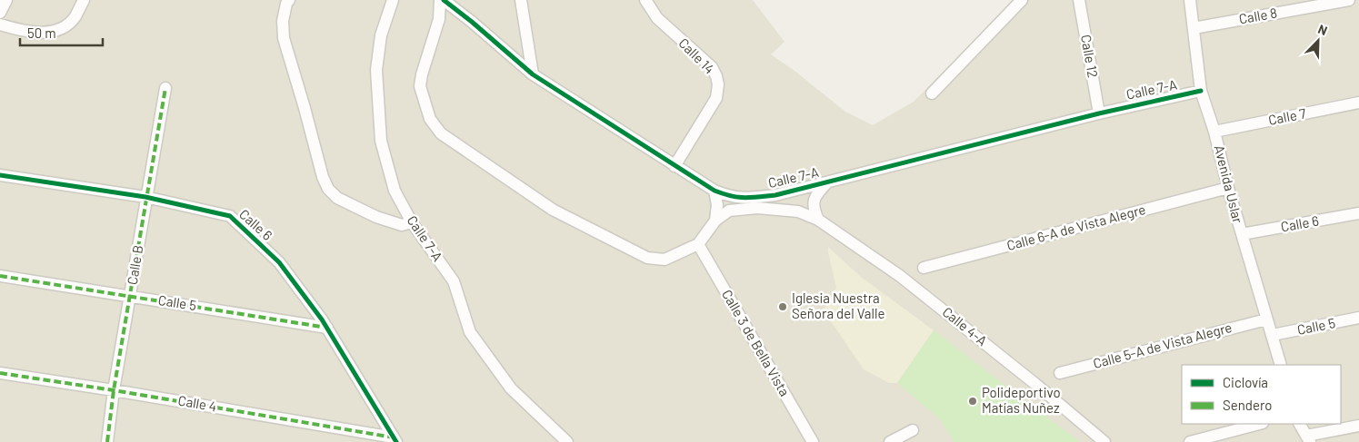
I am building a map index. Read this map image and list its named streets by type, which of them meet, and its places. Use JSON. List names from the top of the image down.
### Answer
{
  "streets": {
    "street": [
      "Calle 8",
      "Calle 14",
      "Calle 12",
      "Calle 7-A",
      "Calle 7",
      "Avenida Uslar",
      "Calle 6",
      "Calle 6-A de Vista Alegre",
      "Calle B",
      "Calle 5",
      "Calle 4-A",
      "Calle 3 de Bella Vista",
      "Calle 5-A de Vista Alegre",
      "Calle 4"
    ]
  },
  "crossings": [
    ["Calle 8", "Avenida Uslar"],
    ["Calle 14", "Calle 7-A"],
    ["Calle 12", "Calle 7-A"],
    ["Calle 7-A", "Avenida Uslar"],
    ["Calle 7-A", "Calle 4-A"],
    ["Calle 7-A", "Calle 3 de Bella Vista"],
    ["Calle 7", "Avenida Uslar"],
    ["Avenida Uslar", "Calle 6"],
    ["Avenida Uslar", "Calle 6-A de Vista Alegre"],
    ["Avenida Uslar", "Calle 5"],
    ["Avenida Uslar", "Calle 5-A de Vista Alegre"],
    ["Calle 6", "Calle B"],
    ["Calle 6", "Calle 5"],
    ["Calle 6", "Calle 4"],
    ["Calle B", "Calle 5"],
    ["Calle B", "Calle 4"]
  ],
  "places": ["Iglesia Nuestra Señora del Valle", "Polideportivo Matías Nuñez"],
  "legend": ["Ciclovía", "Sendero"],
  "scale_bar": "50 m",
  "north": "top right"
}
